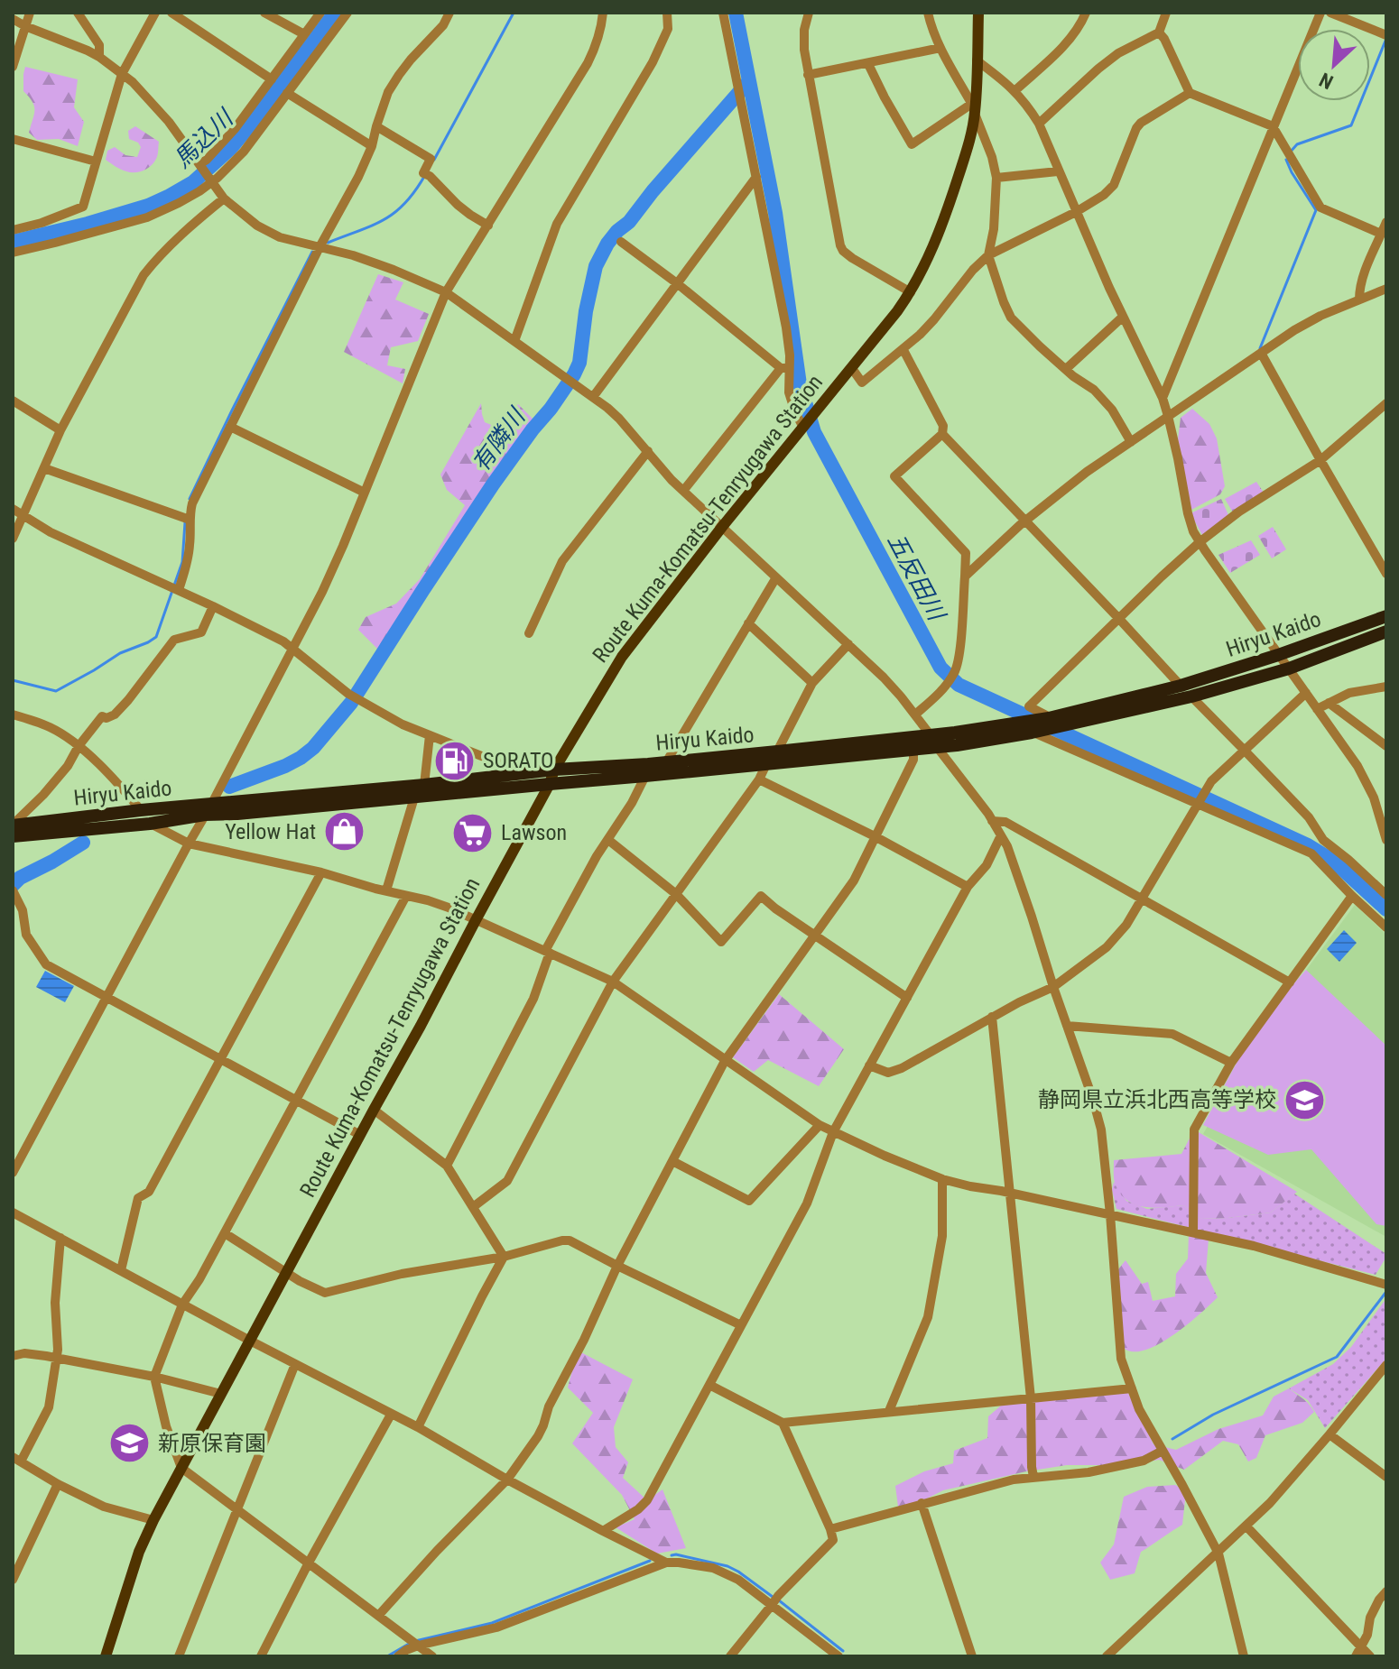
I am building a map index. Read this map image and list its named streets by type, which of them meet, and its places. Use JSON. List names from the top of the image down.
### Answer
{
  "streets": {
    "highway": ["Hiryu Kaido"],
    "main road": ["Route Kuma-Komatsu-Tenryugawa Station"]
  },
  "crossings": [
    ["Route Kuma-Komatsu-Tenryugawa Station", "Hiryu Kaido"]
  ],
  "water": ["馬込川", "有隣川", "五反田川"],
  "places": {
    "fuel station": ["SORATO"],
    "shop": ["Yellow Hat"],
    "supermarket": ["Lawson"],
    "school or university": ["静岡県立浜北西高等学校", "新原保育園"]
  },
  "north": "bottom left"
}
